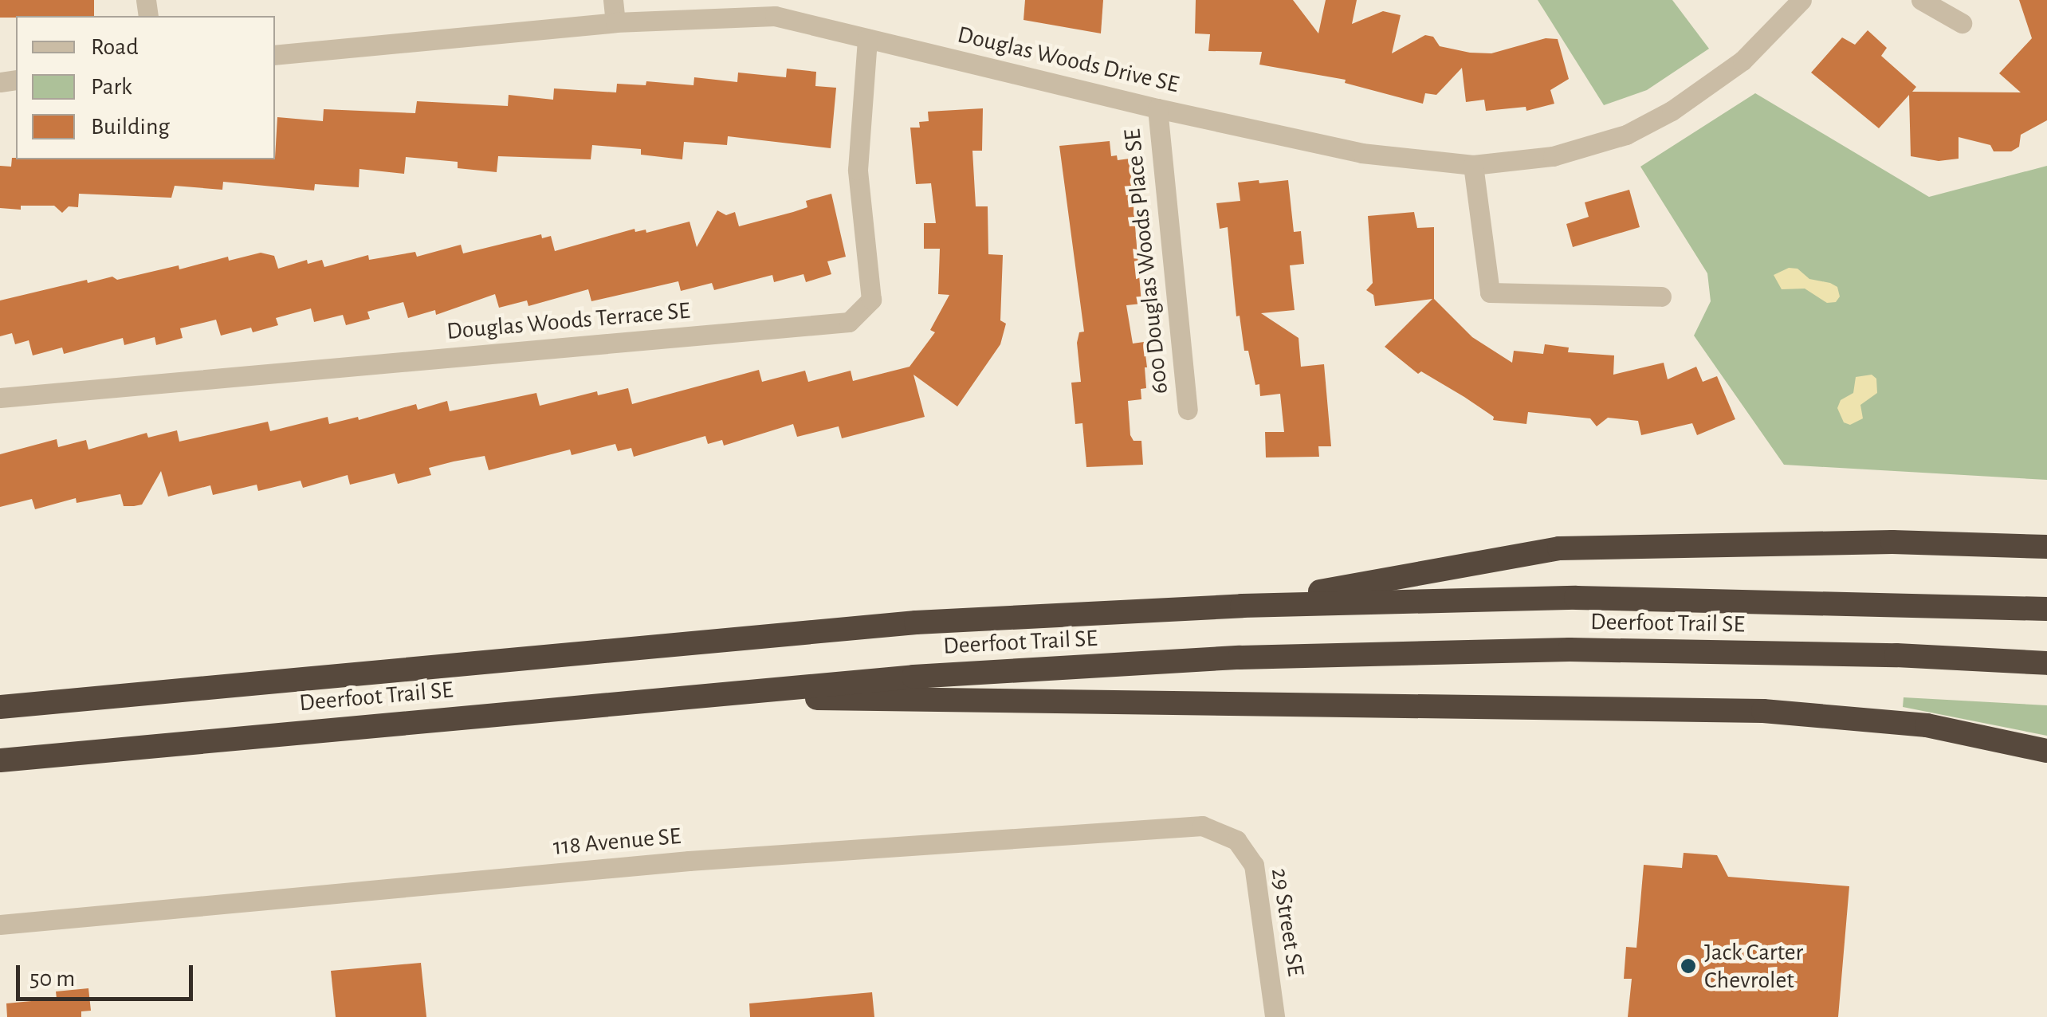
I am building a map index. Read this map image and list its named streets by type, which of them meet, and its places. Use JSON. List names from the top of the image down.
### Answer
{
  "streets": {
    "highway": ["Deerfoot Trail SE"],
    "street": [
      "Douglas Woods Drive SE",
      "600 Douglas Woods Place SE",
      "Douglas Woods Terrace SE",
      "118 Avenue SE",
      "29 Street SE"
    ]
  },
  "crossings": [
    ["Douglas Woods Drive SE", "600 Douglas Woods Place SE"],
    ["Douglas Woods Drive SE", "Douglas Woods Terrace SE"],
    ["118 Avenue SE", "29 Street SE"]
  ],
  "places": ["Jack Carter Chevrolet"],
  "legend": ["Road", "Park", "Building"],
  "scale_bar": "50 m"
}
